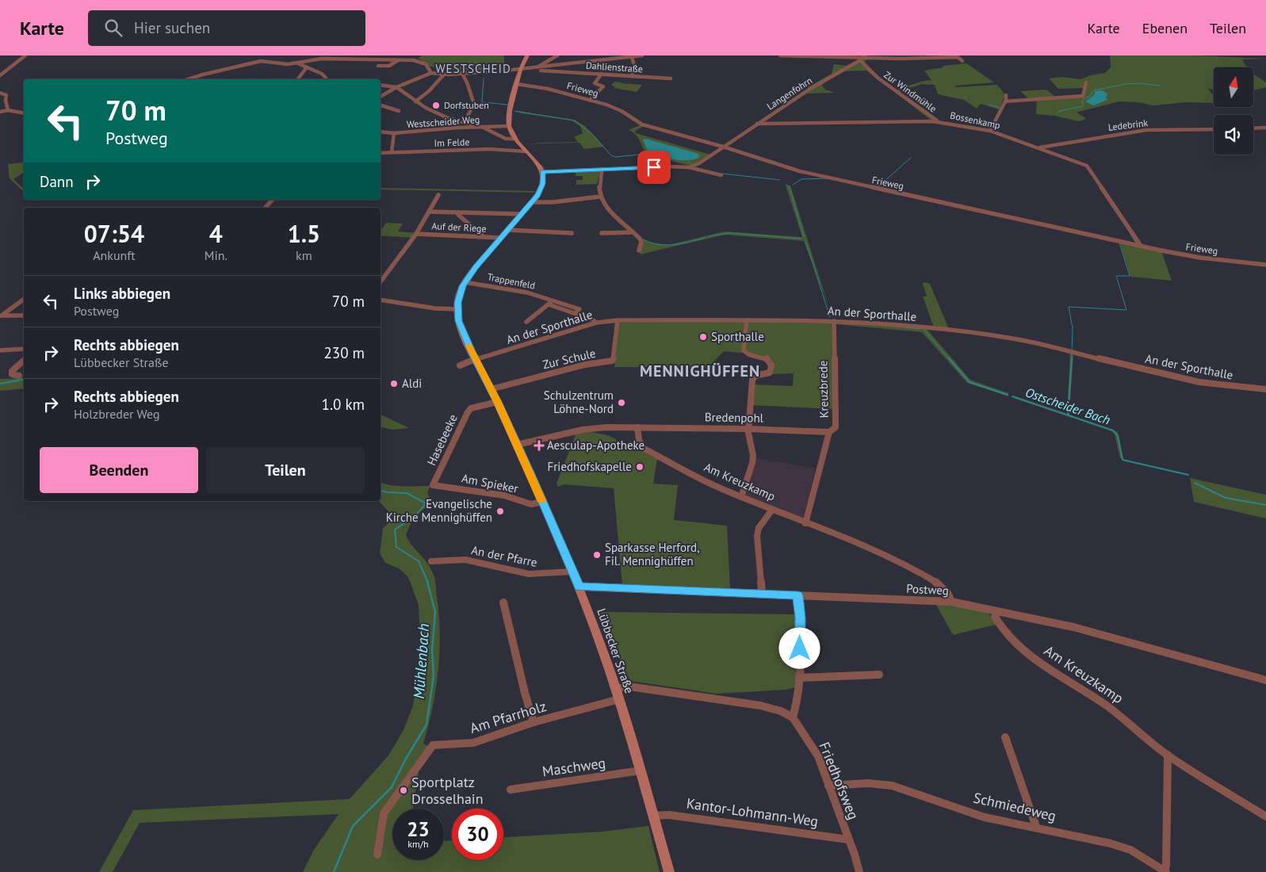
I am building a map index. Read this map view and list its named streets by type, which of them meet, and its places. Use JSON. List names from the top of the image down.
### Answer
{
  "streets": {
    "main road": ["Lübbecker Straße"],
    "street": [
      "Dahlienstraße",
      "Frieweg",
      "Zur Windmühle",
      "Langenfohrn",
      "Bossenkamp",
      "Westscheider Weg",
      "Ledebrink",
      "Im Felde",
      "Auf der Riege",
      "Trappenfeld",
      "An der Sporthalle",
      "Zur Schule",
      "Kreuzbrede",
      "Bredenpohl",
      "Hasebeeke",
      "Am Kreuzkamp",
      "Am Spieker",
      "An der Pfarre",
      "Postweg",
      "Am Pfarrholz",
      "Maschweg",
      "Friedhofsweg",
      "Schmiedeweg",
      "Kantor-Lohmann-Weg"
    ]
  },
  "crossings": [
    ["Frieweg", "Langenfohrn"],
    ["Frieweg", "Bossenkamp"],
    ["Zur Windmühle", "Langenfohrn"],
    ["Zur Windmühle", "Bossenkamp"],
    ["Langenfohrn", "Bossenkamp"],
    ["Bossenkamp", "Ledebrink"],
    ["Auf der Riege", "Lübbecker Straße"],
    ["Trappenfeld", "An der Sporthalle"],
    ["Trappenfeld", "Lübbecker Straße"],
    ["An der Sporthalle", "Zur Schule"],
    ["An der Sporthalle", "Kreuzbrede"],
    ["An der Sporthalle", "Lübbecker Straße"],
    ["Zur Schule", "Lübbecker Straße"],
    ["Kreuzbrede", "Bredenpohl"],
    ["Kreuzbrede", "Am Kreuzkamp"],
    ["Bredenpohl", "Am Kreuzkamp"],
    ["Hasebeeke", "Am Spieker"],
    ["Hasebeeke", "Lübbecker Straße"],
    ["Am Kreuzkamp", "Postweg"],
    ["Am Spieker", "Lübbecker Straße"],
    ["An der Pfarre", "Lübbecker Straße"],
    ["Postweg", "Lübbecker Straße"],
    ["Lübbecker Straße", "Am Pfarrholz"],
    ["Lübbecker Straße", "Maschweg"],
    ["Lübbecker Straße", "Kantor-Lohmann-Weg"],
    ["Friedhofsweg", "Schmiedeweg"],
    ["Friedhofsweg", "Kantor-Lohmann-Weg"]
  ],
  "districts": ["WESTSCHEID", "MENNIGHÜFFEN"],
  "water": ["Ostscheider Bach", "Mühlenbach"],
  "places": {
    "other": [
      "Dorfstuben",
      "Sporthalle",
      "Aldi",
      "Schulzentrum Löhne-Nord",
      "Friedhofskapelle",
      "Evangelische Kirche Mennighüffen",
      "Sparkasse Herford, Fil. Mennighüffen",
      "Sportplatz Drosselhain"
    ],
    "health": ["Aesculap-Apotheke"]
  },
  "north": "top",
  "page": {
    "header": "Karte",
    "search": "Hier suchen",
    "nav": ["Karte", "Ebenen", "Teilen"],
    "turn": ["70 m", "Postweg"],
    "then": "Dann",
    "eta": [
      "07:54",
      "Ankunft",
      "4",
      "Min.",
      "1.5",
      "km"
    ],
    "list": [
      {
        "name": "Links abbiegen",
        "note": "Postweg",
        "value": "70 m"
      },
      {
        "name": "Rechts abbiegen",
        "note": "Lübbecker Straße",
        "value": "230 m"
      },
      {
        "name": "Rechts abbiegen",
        "note": "Holzbreder Weg",
        "value": "1.0 km"
      }
    ],
    "buttons": ["Beenden", "Teilen"],
    "speed": "23 km/h",
    "limit": "30"
  }
}
